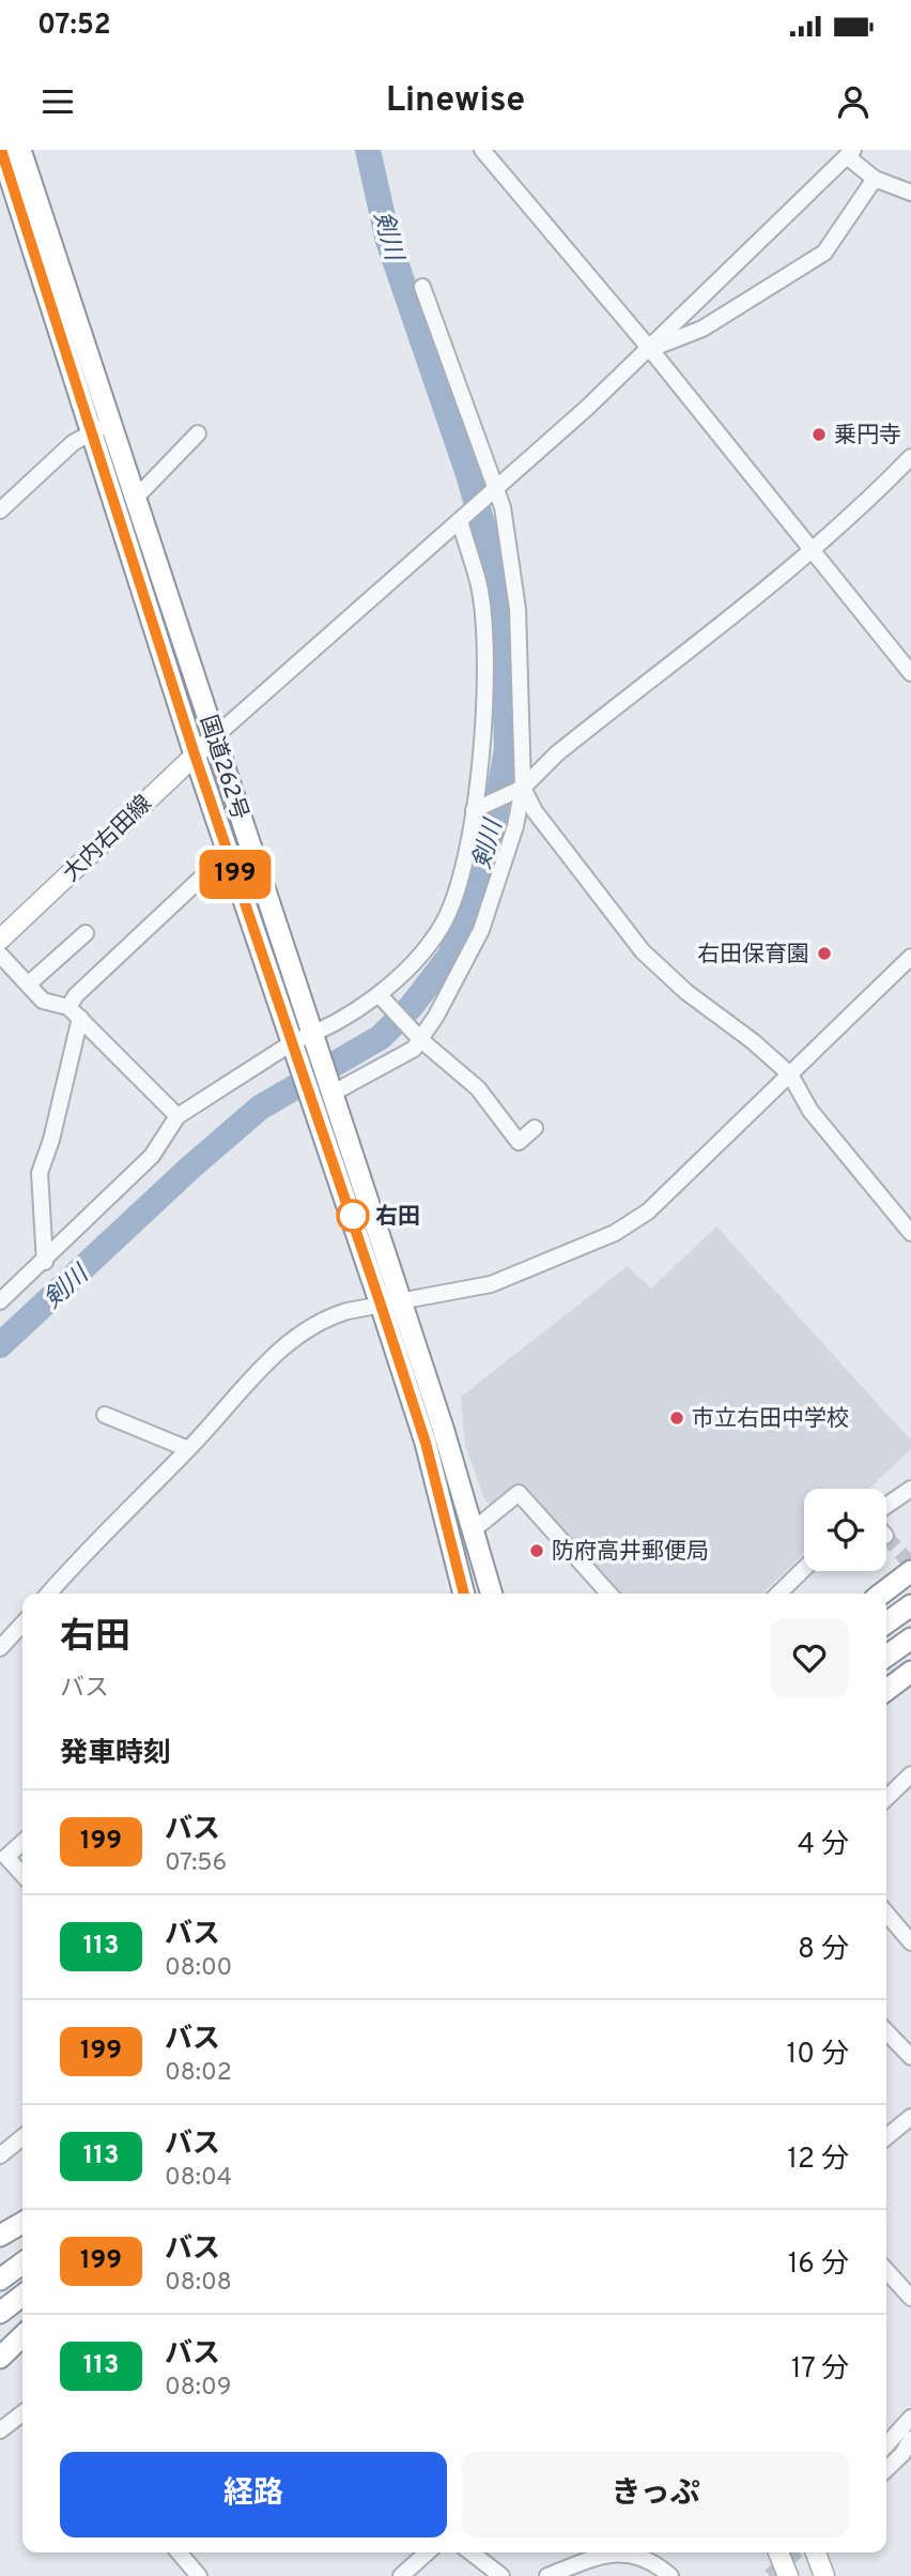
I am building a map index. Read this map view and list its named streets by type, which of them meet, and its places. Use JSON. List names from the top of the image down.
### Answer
{
  "streets": {
    "highway": ["国道262号"],
    "main road": ["大内右田線"]
  },
  "crossings": [
    ["国道262号", "大内右田線"]
  ],
  "water": ["剣川"],
  "places": [
    "乗円寺",
    "右田保育園",
    "右田",
    "市立右田中学校",
    "防府高井郵便局"
  ],
  "lines": ["bus line 199"],
  "page": {
    "status": "07:52",
    "header": "Linewise",
    "on_map": "199",
    "heading": [
      ["右田", "バス"],
      "発車時刻"
    ],
    "list": [
      {
        "mark": "199",
        "name": "バス",
        "note": "07:56",
        "value": "4 分"
      },
      {
        "mark": "113",
        "name": "バス",
        "note": "08:00",
        "value": "8 分"
      },
      {
        "mark": "199",
        "name": "バス",
        "note": "08:02",
        "value": "10 分"
      },
      {
        "mark": "113",
        "name": "バス",
        "note": "08:04",
        "value": "12 分"
      },
      {
        "mark": "199",
        "name": "バス",
        "note": "08:08",
        "value": "16 分"
      },
      {
        "mark": "113",
        "name": "バス",
        "note": "08:09",
        "value": "17 分"
      }
    ],
    "buttons": ["経路", "きっぷ"]
  }
}
